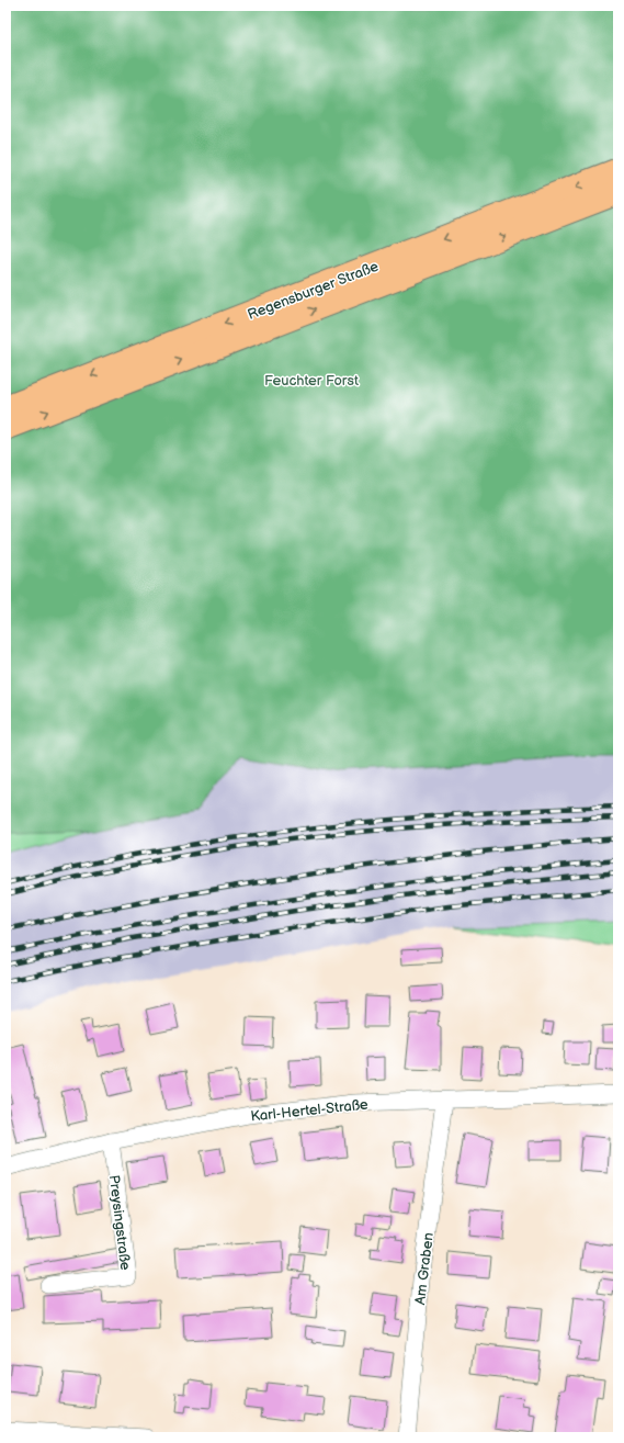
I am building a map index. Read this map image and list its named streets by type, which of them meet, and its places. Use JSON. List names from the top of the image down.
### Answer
{
  "streets": {
    "main road": ["Regensburger Straße"],
    "street": ["Karl-Hertel-Straße", "Preysingstraße", "Am Graben"]
  },
  "crossings": [
    ["Karl-Hertel-Straße", "Preysingstraße"],
    ["Karl-Hertel-Straße", "Am Graben"]
  ],
  "parks": ["Feuchter Forst"]
}
